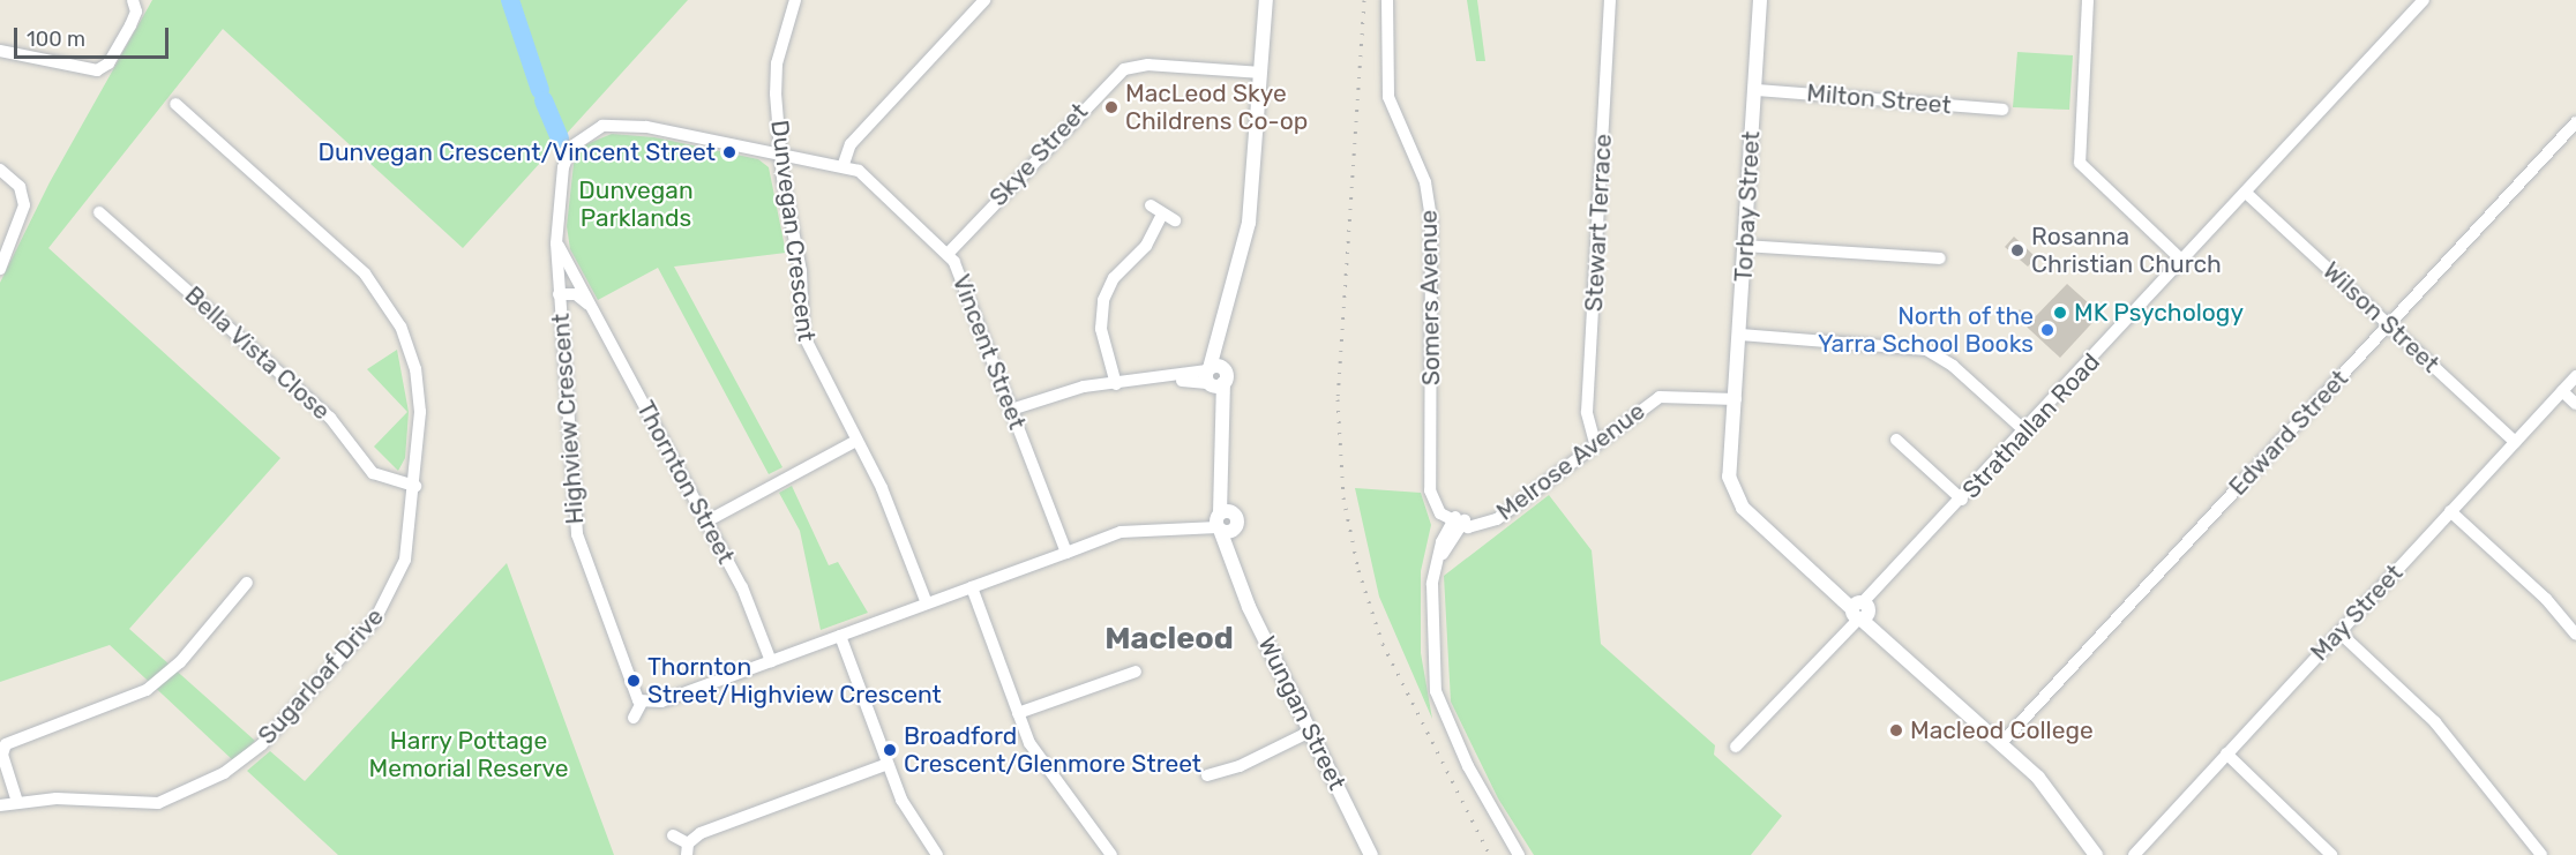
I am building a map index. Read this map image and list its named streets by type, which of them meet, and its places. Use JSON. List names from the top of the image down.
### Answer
{
  "streets": {
    "street": [
      "Milton Street",
      "Skye Street",
      "Torbay Street",
      "Stewart Terrace",
      "Dunvegan Crescent",
      "Somers Avenue",
      "Wilson Street",
      "Vincent Street",
      "Bella Vista Close",
      "Highview Crescent",
      "Strathallan Road",
      "Edward Street",
      "Melrose Avenue",
      "Thornton Street",
      "May Street",
      "Sugarloaf Drive",
      "Wungan Street"
    ]
  },
  "crossings": [
    ["Milton Street", "Torbay Street"],
    ["Skye Street", "Vincent Street"],
    ["Skye Street", "Wungan Street"],
    ["Torbay Street", "Strathallan Road"],
    ["Torbay Street", "Melrose Avenue"],
    ["Stewart Terrace", "Melrose Avenue"],
    ["Dunvegan Crescent", "Vincent Street"],
    ["Somers Avenue", "Melrose Avenue"],
    ["Wilson Street", "Strathallan Road"],
    ["Wilson Street", "Edward Street"],
    ["Wilson Street", "May Street"],
    ["Vincent Street", "Highview Crescent"],
    ["Bella Vista Close", "Sugarloaf Drive"],
    ["Highview Crescent", "Thornton Street"]
  ],
  "districts": ["Macleod"],
  "parks": ["Dunvegan Parklands", "Harry Pottage Memorial Reserve"],
  "places": [
    "MacLeod Skye Childrens Co-op",
    "Dunvegan Crescent/Vincent Street",
    "Rosanna Christian Church",
    "MK Psychology",
    "North of the Yarra School Books",
    "Thornton Street/Highview Crescent",
    "Macleod College",
    "Broadford Crescent/Glenmore Street"
  ],
  "scale_bar": "100 m"
}
